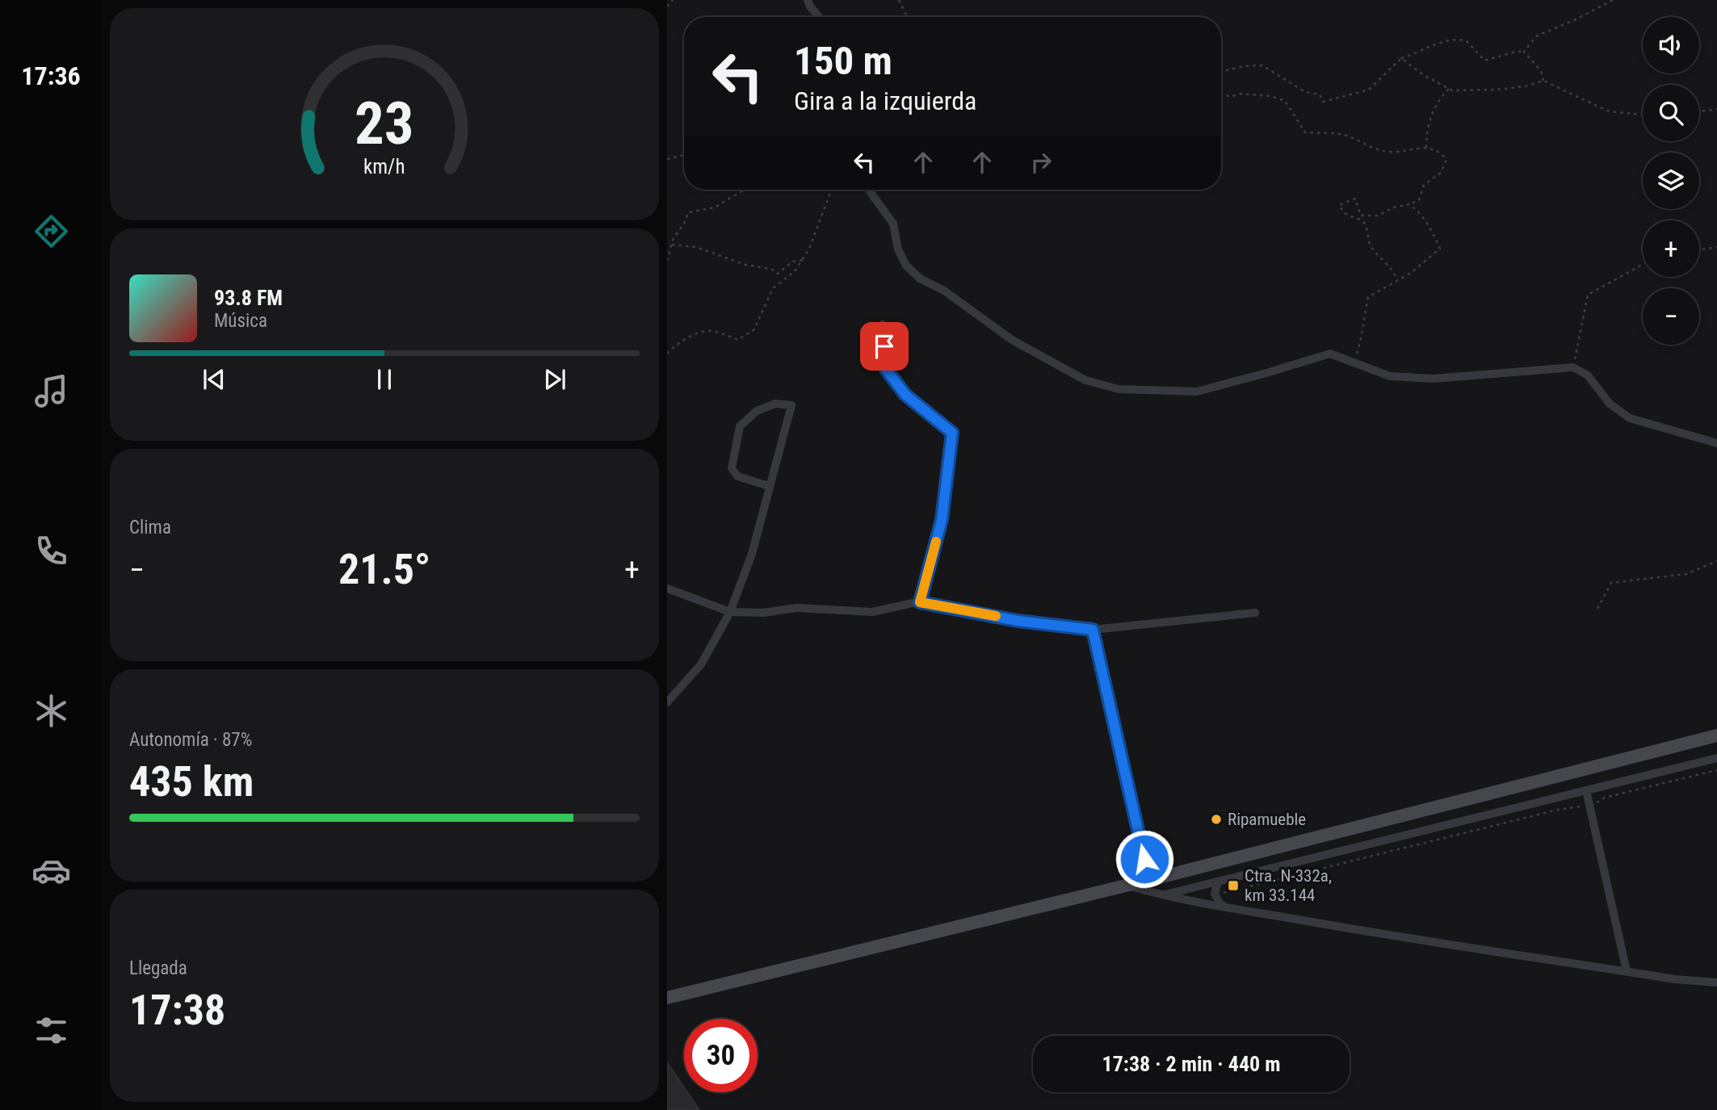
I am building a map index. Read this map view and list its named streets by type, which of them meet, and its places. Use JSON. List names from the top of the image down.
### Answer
{
  "places": {
    "other": ["Ripamueble"],
    "transit": ["Ctra. N-332a, km 33.144"]
  },
  "page": {
    "tabs": "17:36",
    "map_buttons": ["+", "−"],
    "turn": ["150 m", "Gira a la izquierda"],
    "song": ["93.8 FM", "Música"],
    "tile": [
      "Clima",
      ["Autonomía · 87%", "435 km"],
      ["Llegada", "17:38"]
    ],
    "heat": ["−", "21.5°", "+"],
    "limit": "30",
    "trip": "17:38 · 2 min · 440 m",
    "gauge": ["23", "km/h"]
  }
}
